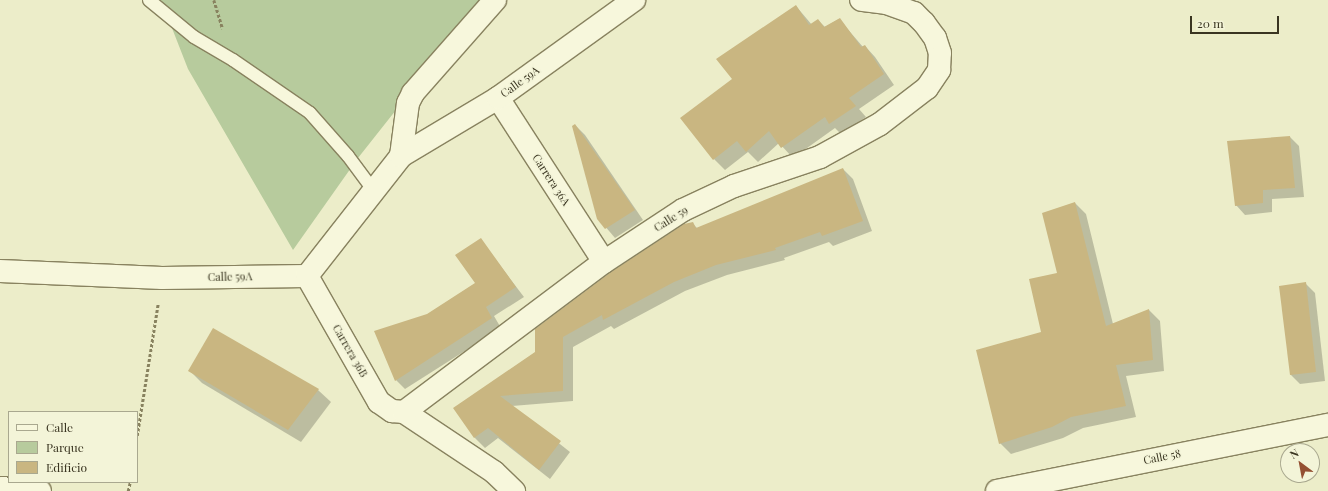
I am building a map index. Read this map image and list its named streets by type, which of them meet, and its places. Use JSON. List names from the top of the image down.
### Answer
{
  "streets": {
    "street": [
      "Calle 59A",
      "Carrera 36A",
      "Calle 59",
      "Carrera 36B",
      "Calle 58"
    ]
  },
  "crossings": [
    ["Calle 59A", "Carrera 36A"],
    ["Calle 59A", "Carrera 36B"],
    ["Carrera 36A", "Calle 59"],
    ["Calle 59", "Carrera 36B"]
  ],
  "legend": ["Calle", "Parque", "Edificio"],
  "scale_bar": "20 m",
  "north": "top left"
}
